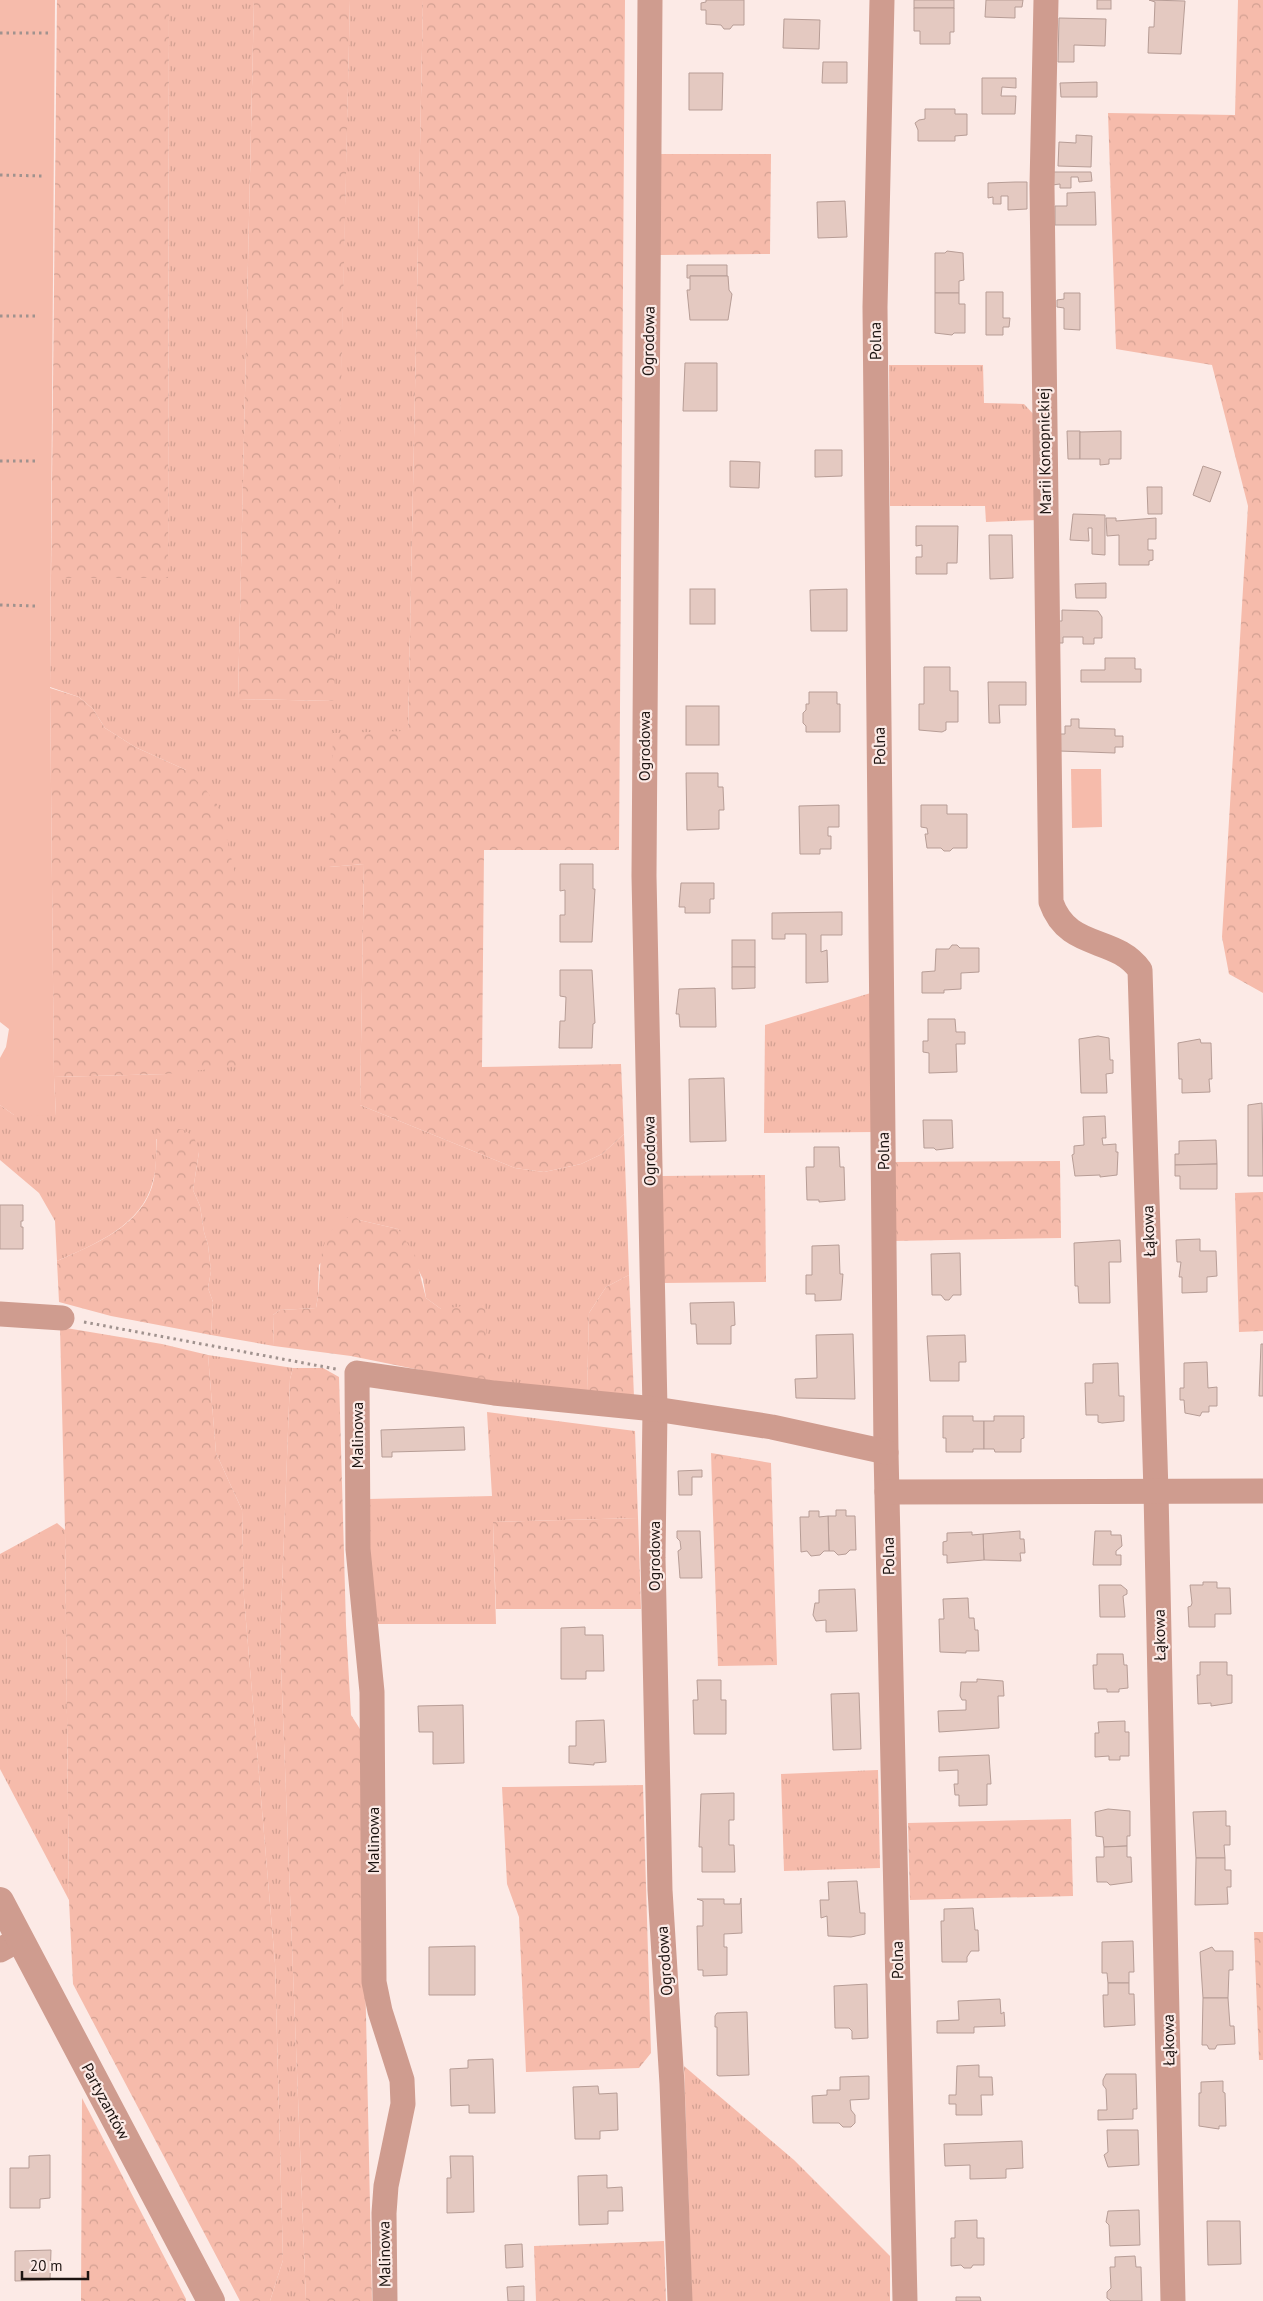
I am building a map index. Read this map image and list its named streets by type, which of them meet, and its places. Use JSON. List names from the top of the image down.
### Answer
{
  "streets": {
    "street": [
      "Ogrodowa",
      "Polna",
      "Marii Konopnickiej",
      "Łąkowa",
      "Malinowa",
      "Partyzantów"
    ]
  },
  "crossings": [
    ["Marii Konopnickiej", "Łąkowa"]
  ],
  "scale_bar": "20 m"
}
